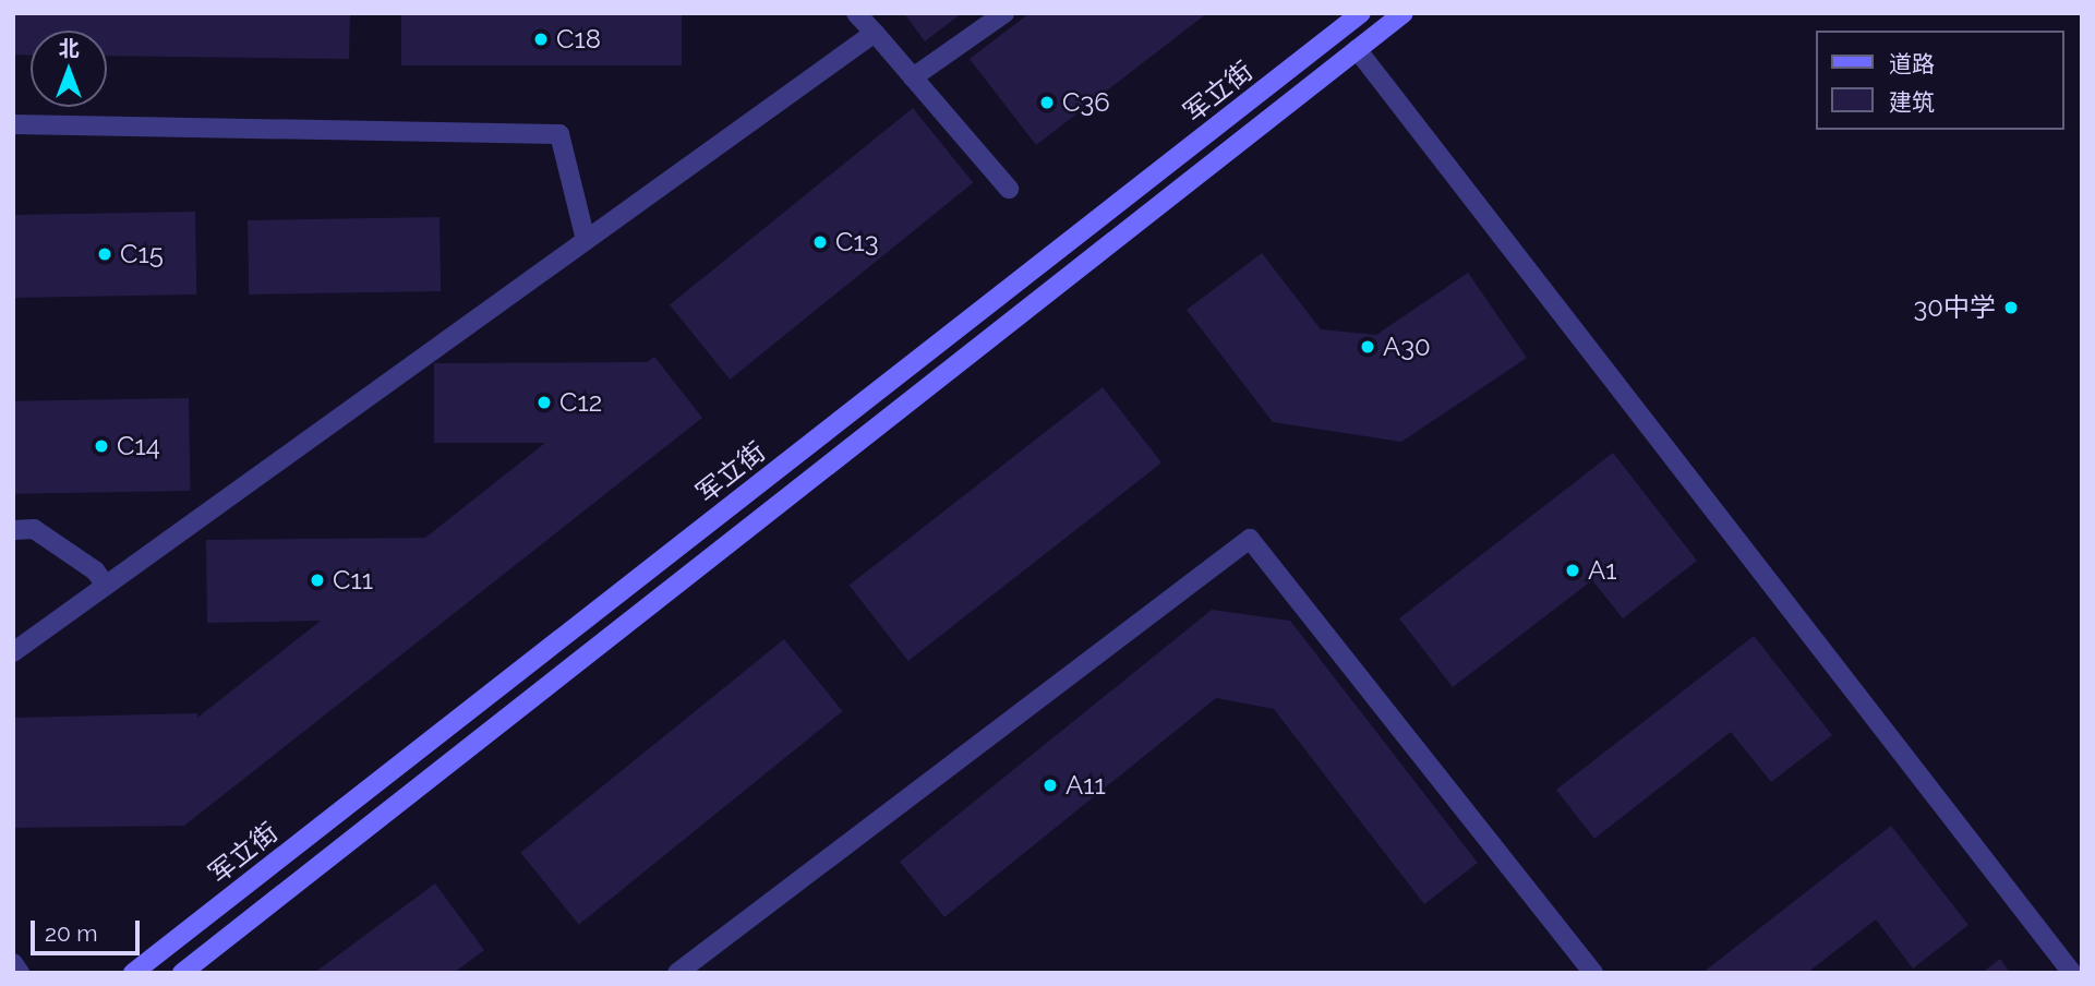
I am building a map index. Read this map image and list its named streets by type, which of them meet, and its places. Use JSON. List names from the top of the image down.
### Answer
{
  "streets": {
    "main road": ["军立街"]
  },
  "places": [
    "C18",
    "C36",
    "C13",
    "C15",
    "30中学",
    "A30",
    "C12",
    "C14",
    "A1",
    "C11",
    "A11"
  ],
  "legend": ["道路", "建筑"],
  "scale_bar": "20 m",
  "north": "top"
}
